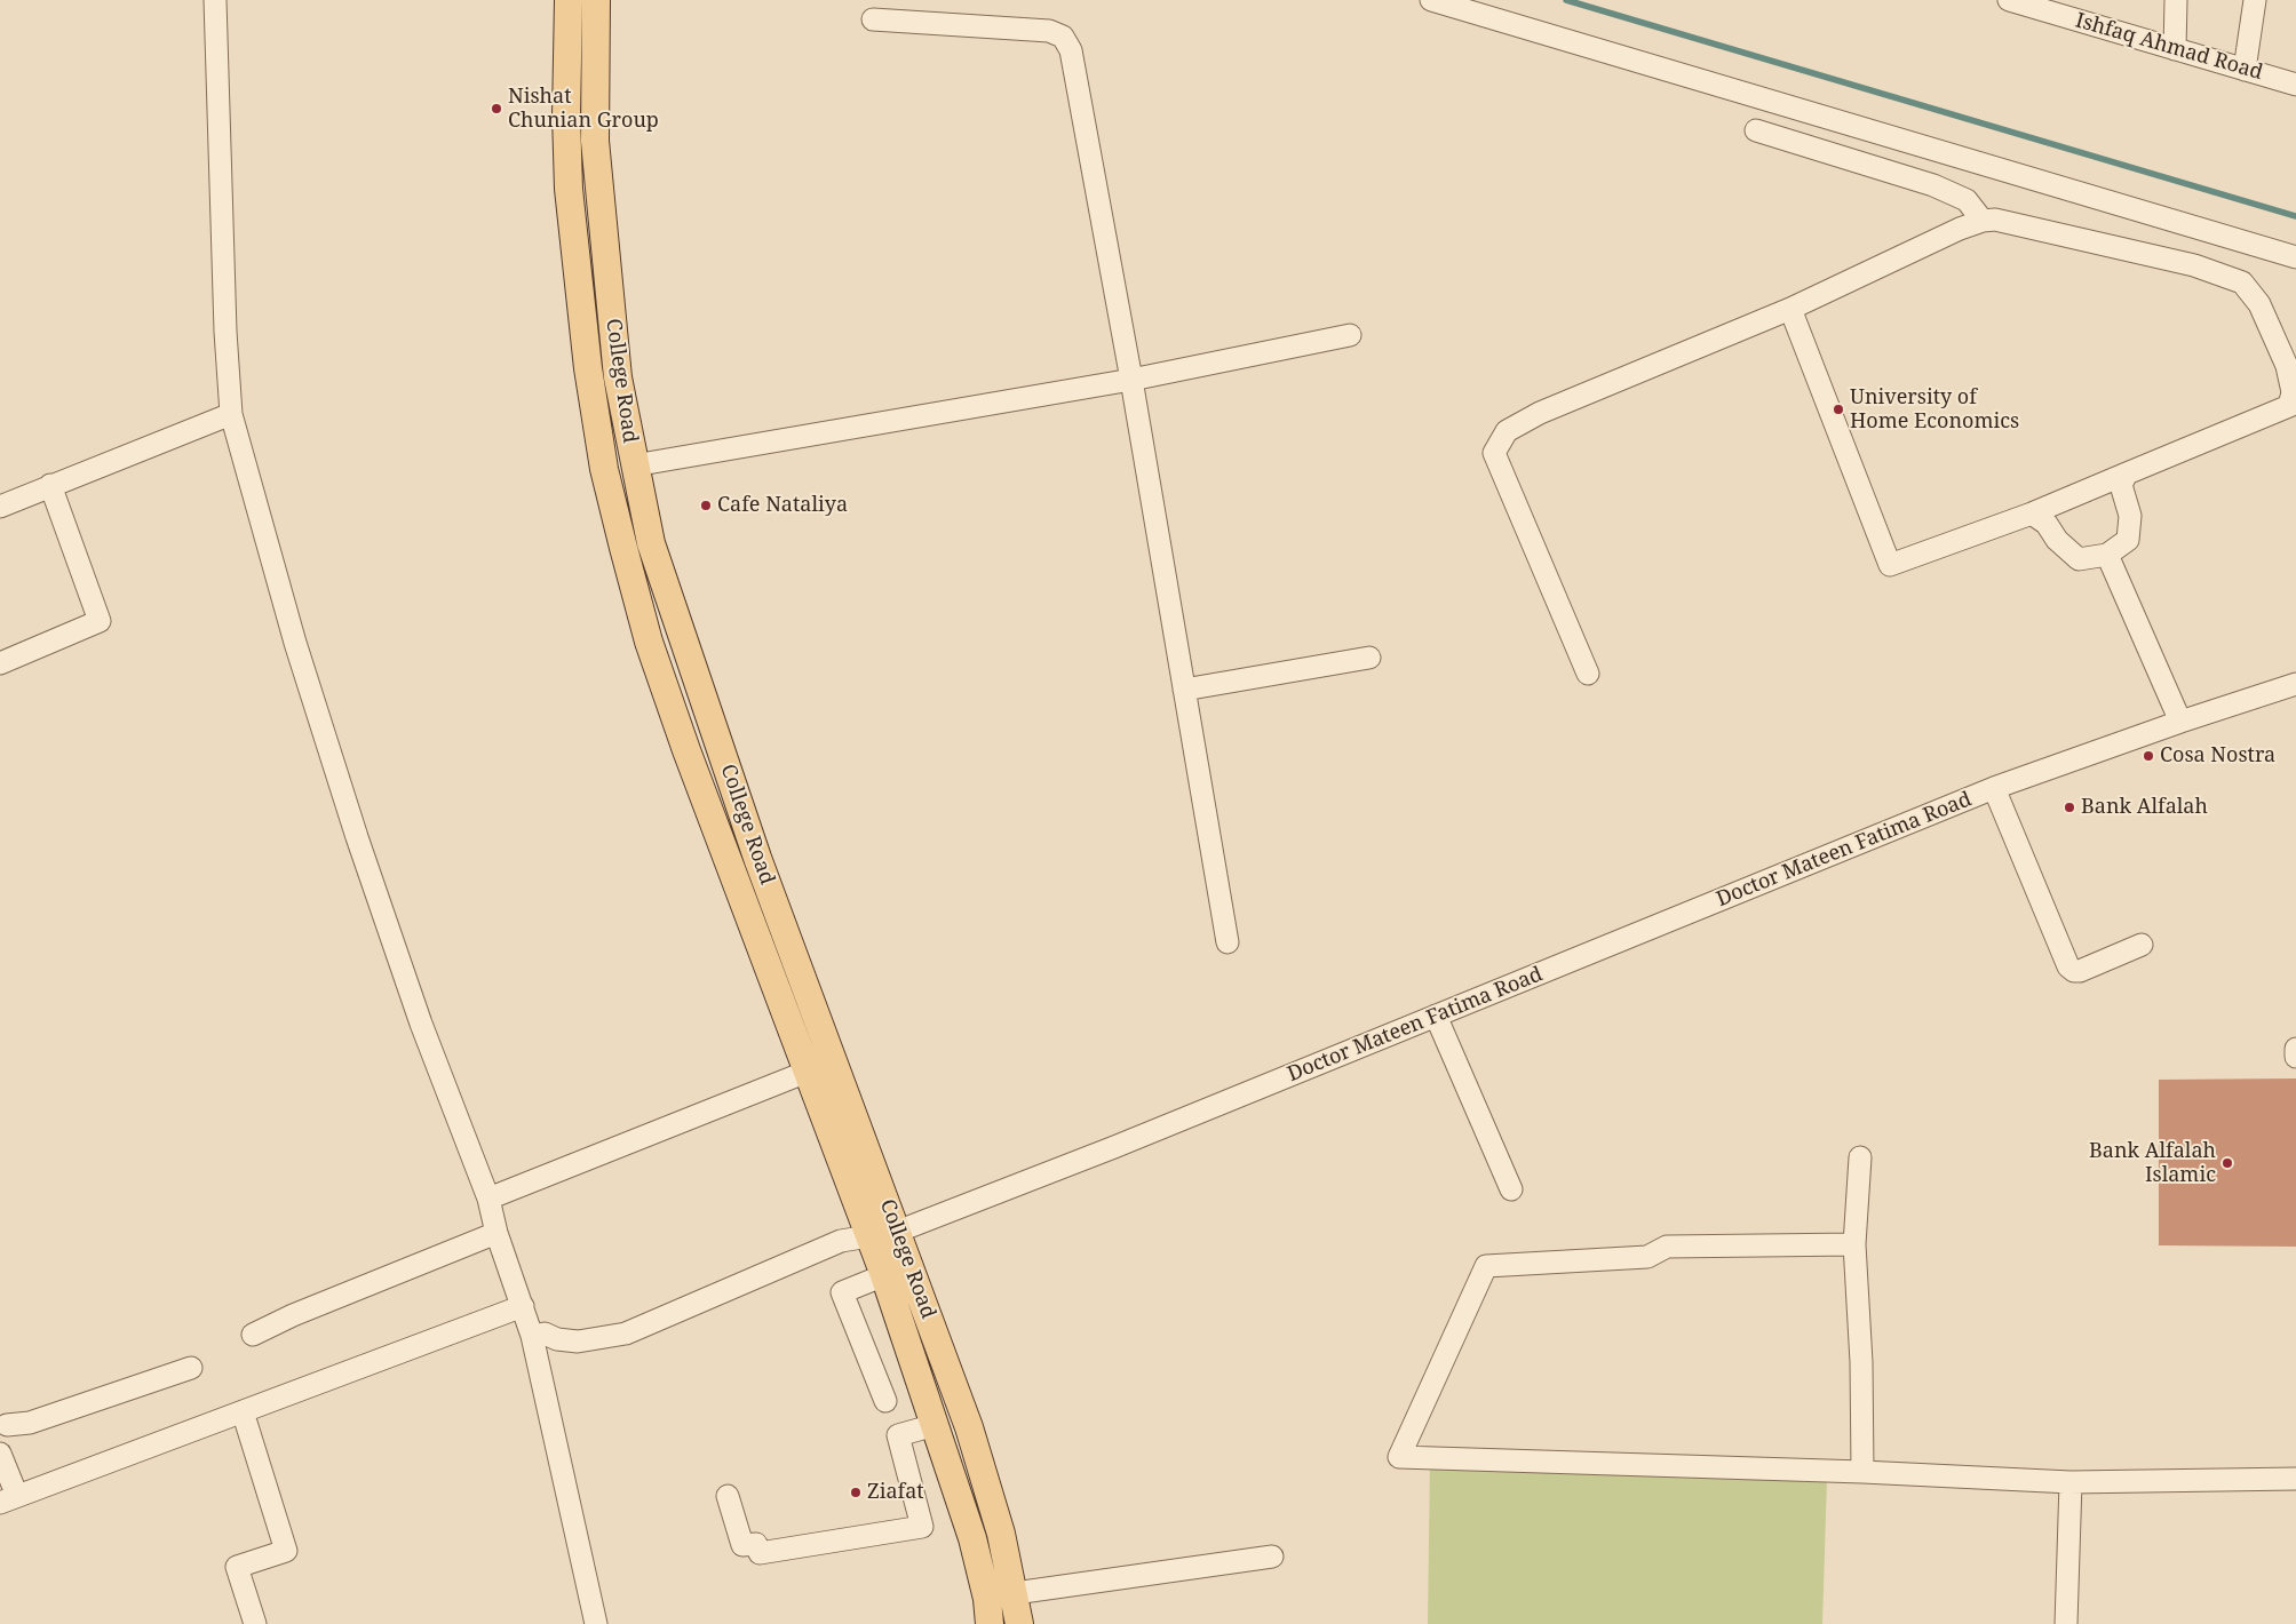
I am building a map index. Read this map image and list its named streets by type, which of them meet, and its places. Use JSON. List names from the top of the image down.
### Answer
{
  "streets": {
    "main road": ["College Road"],
    "street": ["Ishfaq Ahmad Road", "Doctor Mateen Fatima Road"]
  },
  "crossings": [
    ["College Road", "Doctor Mateen Fatima Road"]
  ],
  "places": [
    "Nishat Chunian Group",
    "University of Home Economics",
    "Cafe Nataliya",
    "Cosa Nostra",
    "Bank Alfalah",
    "Bank Alfalah Islamic",
    "Ziafat"
  ]
}
